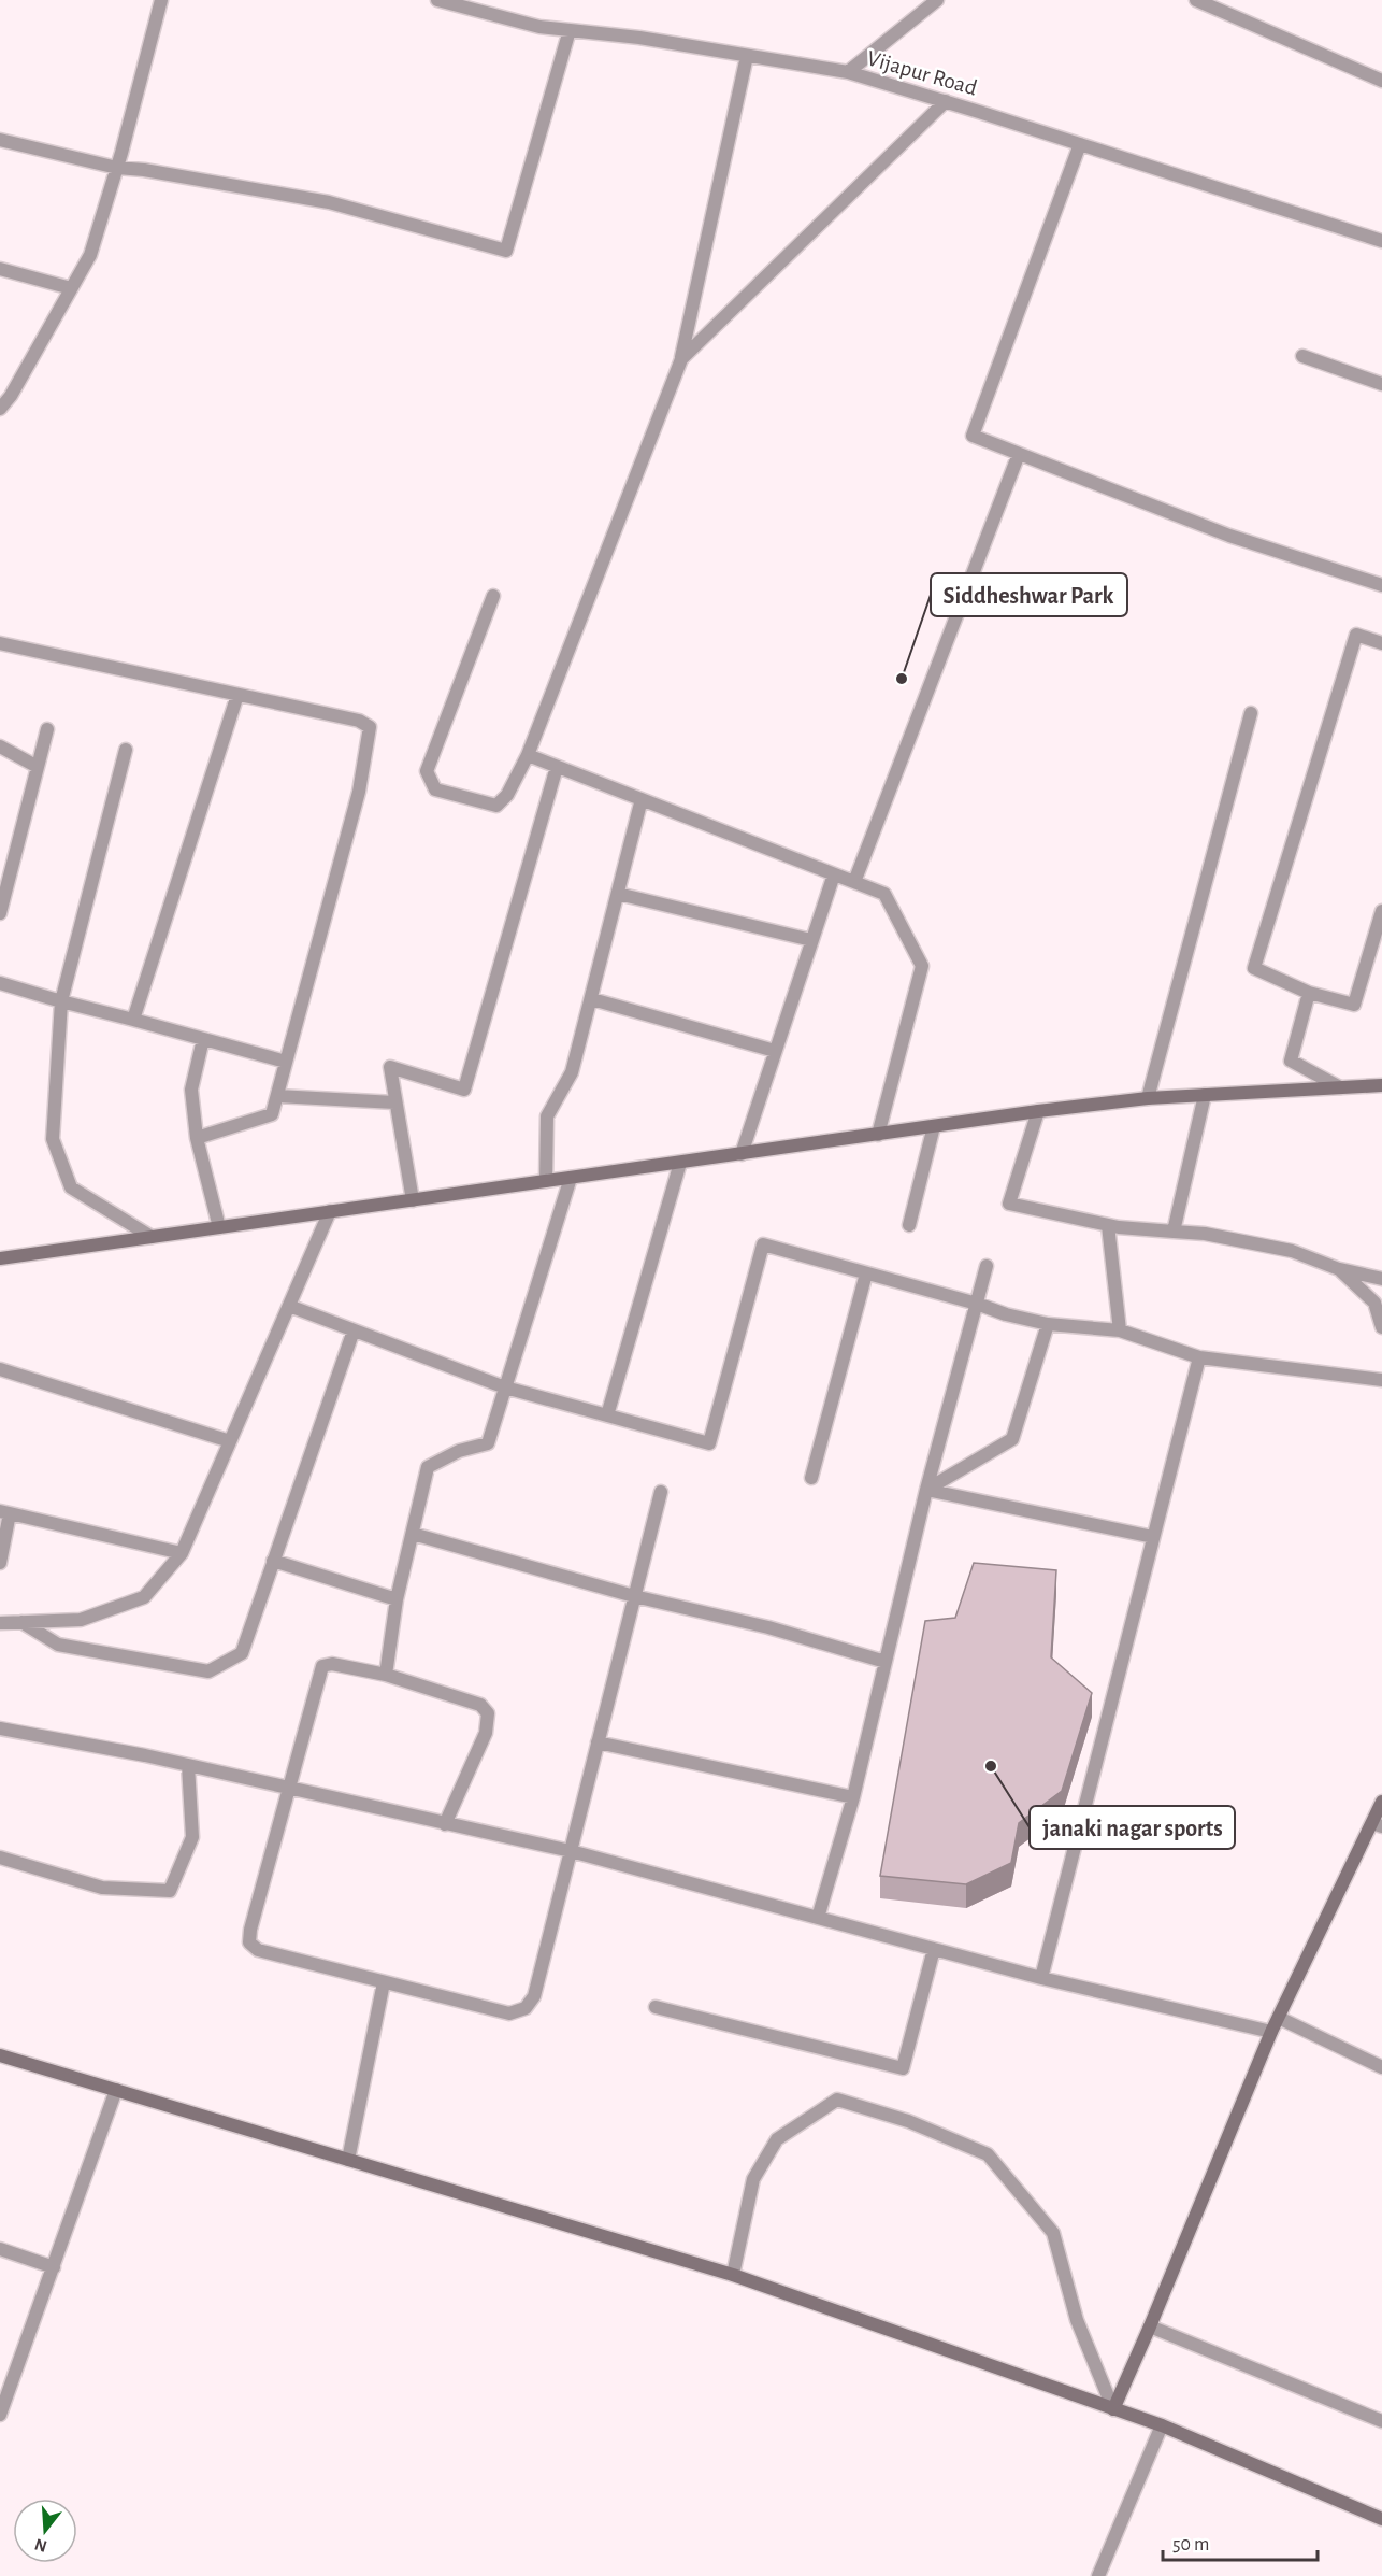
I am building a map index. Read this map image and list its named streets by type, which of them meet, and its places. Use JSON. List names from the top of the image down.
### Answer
{
  "streets": {
    "street": ["Vijapur Road"]
  },
  "places": ["Siddheshwar Park", "janaki nagar sports"],
  "scale_bar": "50 m",
  "north": "bottom"
}
